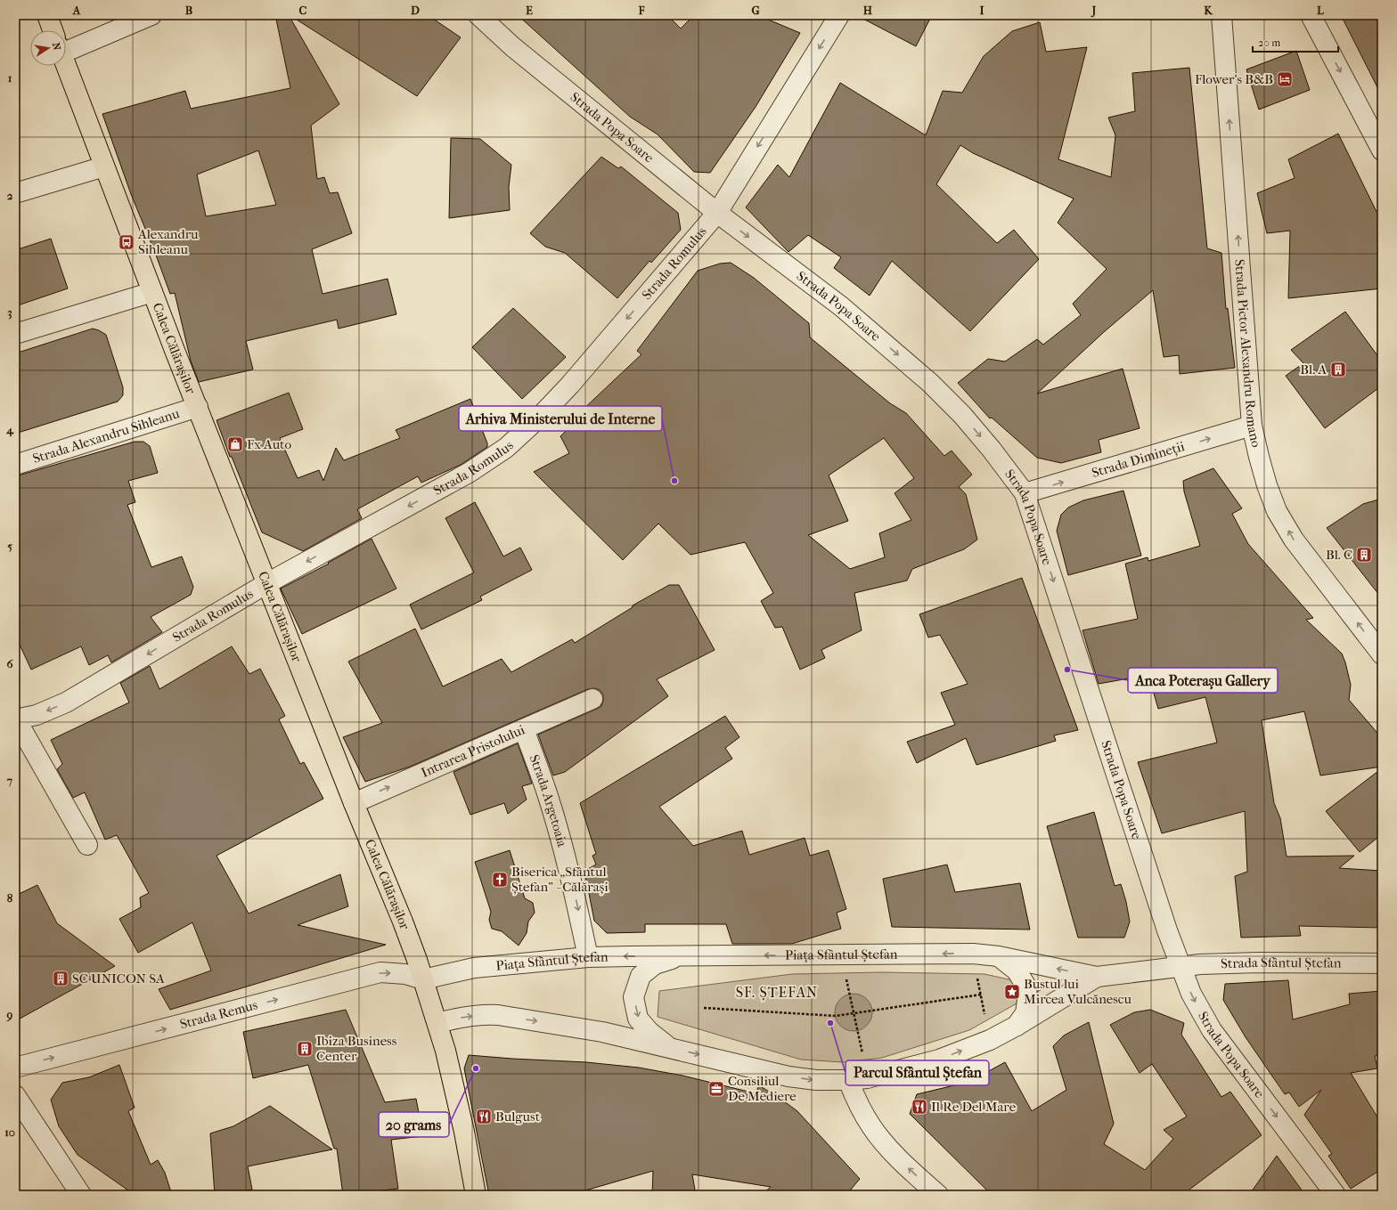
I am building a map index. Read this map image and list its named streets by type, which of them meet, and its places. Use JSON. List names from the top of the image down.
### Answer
{
  "streets": {
    "main road": ["Calea Călărașilor"],
    "street": [
      "Strada Popa Soare",
      "Strada Romulus",
      "Strada Pictor Alexandru Romano",
      "Strada Alexandru Sihleanu",
      "Strada Dimineții",
      "Intrarea Pristolului",
      "Strada Argetoaia",
      "Piața Sfântul Ștefan",
      "Strada Sfântul Ștefan",
      "Strada Remus"
    ]
  },
  "crossings": [
    ["Strada Popa Soare", "Strada Romulus"],
    ["Strada Popa Soare", "Strada Dimineții"],
    ["Strada Popa Soare", "Piața Sfântul Ștefan"],
    ["Strada Popa Soare", "Strada Sfântul Ștefan"],
    ["Strada Romulus", "Calea Călărașilor"],
    ["Calea Călărașilor", "Strada Alexandru Sihleanu"],
    ["Calea Călărașilor", "Intrarea Pristolului"],
    ["Calea Călărașilor", "Piața Sfântul Ștefan"],
    ["Calea Călărașilor", "Strada Remus"],
    ["Strada Pictor Alexandru Romano", "Strada Dimineții"],
    ["Intrarea Pristolului", "Strada Argetoaia"],
    ["Strada Argetoaia", "Piața Sfântul Ștefan"],
    ["Piața Sfântul Ștefan", "Strada Sfântul Ștefan"],
    ["Piața Sfântul Ștefan", "Strada Remus"]
  ],
  "one_way": [
    "Strada Popa Soare",
    "Strada Romulus",
    "Strada Pictor Alexandru Romano",
    "Strada Dimineții",
    "Intrarea Pristolului",
    "Strada Argetoaia",
    "Strada Remus"
  ],
  "districts": ["SF. ȘTEFAN"],
  "places": {
    "hotel": ["Flower's B&B"],
    "bus stop": ["Alexandru Sihleanu"],
    "building": [
      "Bl. A",
      "Bl. C",
      "SC UNICON SA",
      "Ibiza Business Center"
    ],
    "shop": ["Fx Auto"],
    "other": [
      "Arhiva Ministerului de Interne",
      "Anca Poterașu Gallery",
      "Parcul Sfântul Ștefan",
      "20 grams"
    ],
    "church": ["Biserica „Sfântul Ștefan” - Călărași"],
    "place": ["Bustul lui Mircea Vulcănescu"],
    "office": ["Consiliul De Mediere"],
    "restaurant": ["Il Re Del Mare", "Bulgust"]
  },
  "scale_bar": "20 m",
  "north": "right",
  "grid": {
    "columns": [
      "A",
      "B",
      "C",
      "D",
      "E",
      "F",
      "G",
      "H",
      "I",
      "J",
      "K",
      "L"
    ],
    "rows": [
      "1",
      "2",
      "3",
      "4",
      "5",
      "6",
      "7",
      "8",
      "9",
      "10"
    ]
  }
}
